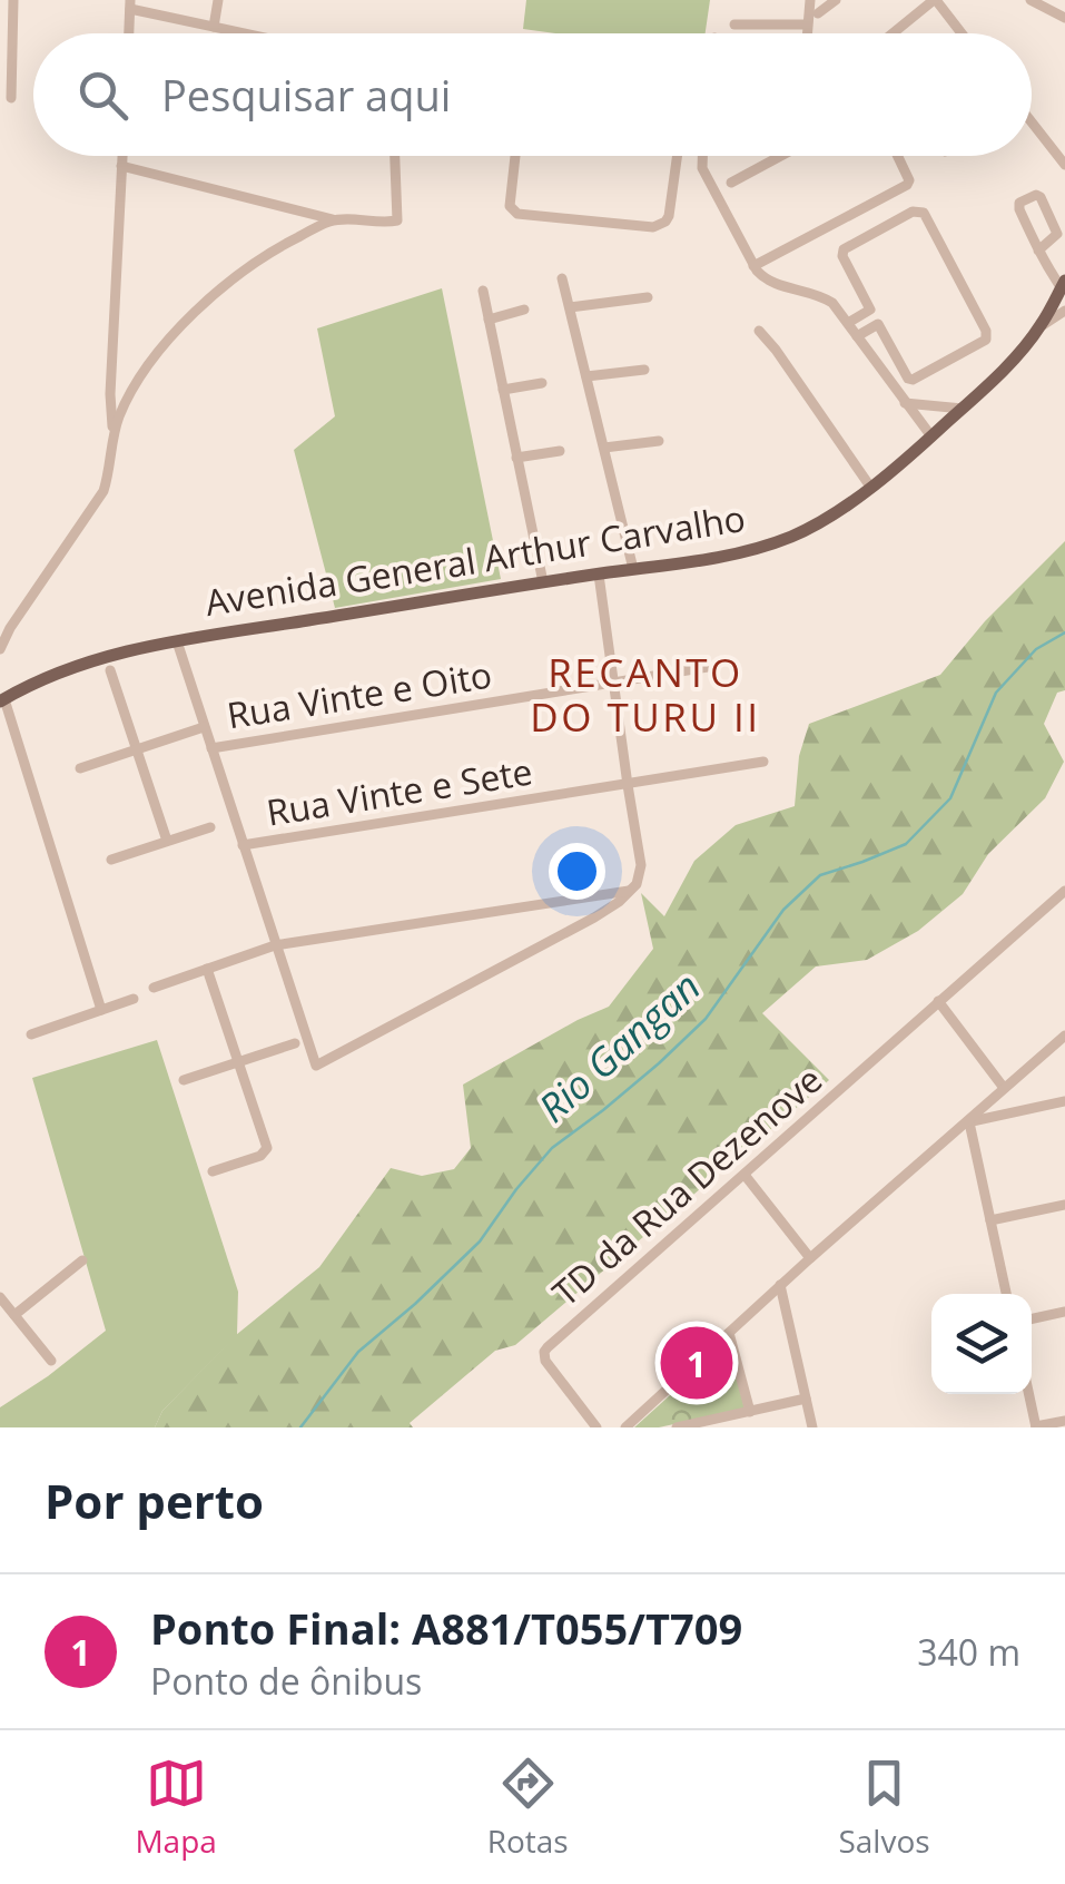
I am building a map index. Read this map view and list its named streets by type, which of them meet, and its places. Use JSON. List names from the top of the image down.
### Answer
{
  "streets": {
    "main road": ["Avenida General Arthur Carvalho"],
    "street": ["Rua Vinte e Oito", "Rua Vinte e Sete", "TD da Rua Dezenove"]
  },
  "districts": ["RECANTO DO TURU II"],
  "water": ["Rio Gangan"],
  "page": {
    "search": "Pesquisar aqui",
    "pins": "1",
    "heading": "Por perto",
    "list": [
      {
        "mark": "1",
        "name": "Ponto Final: A881/T055/T709",
        "note": "Ponto de ônibus",
        "value": "340 m"
      }
    ],
    "nav": ["Mapa", "Rotas", "Salvos"]
  }
}
